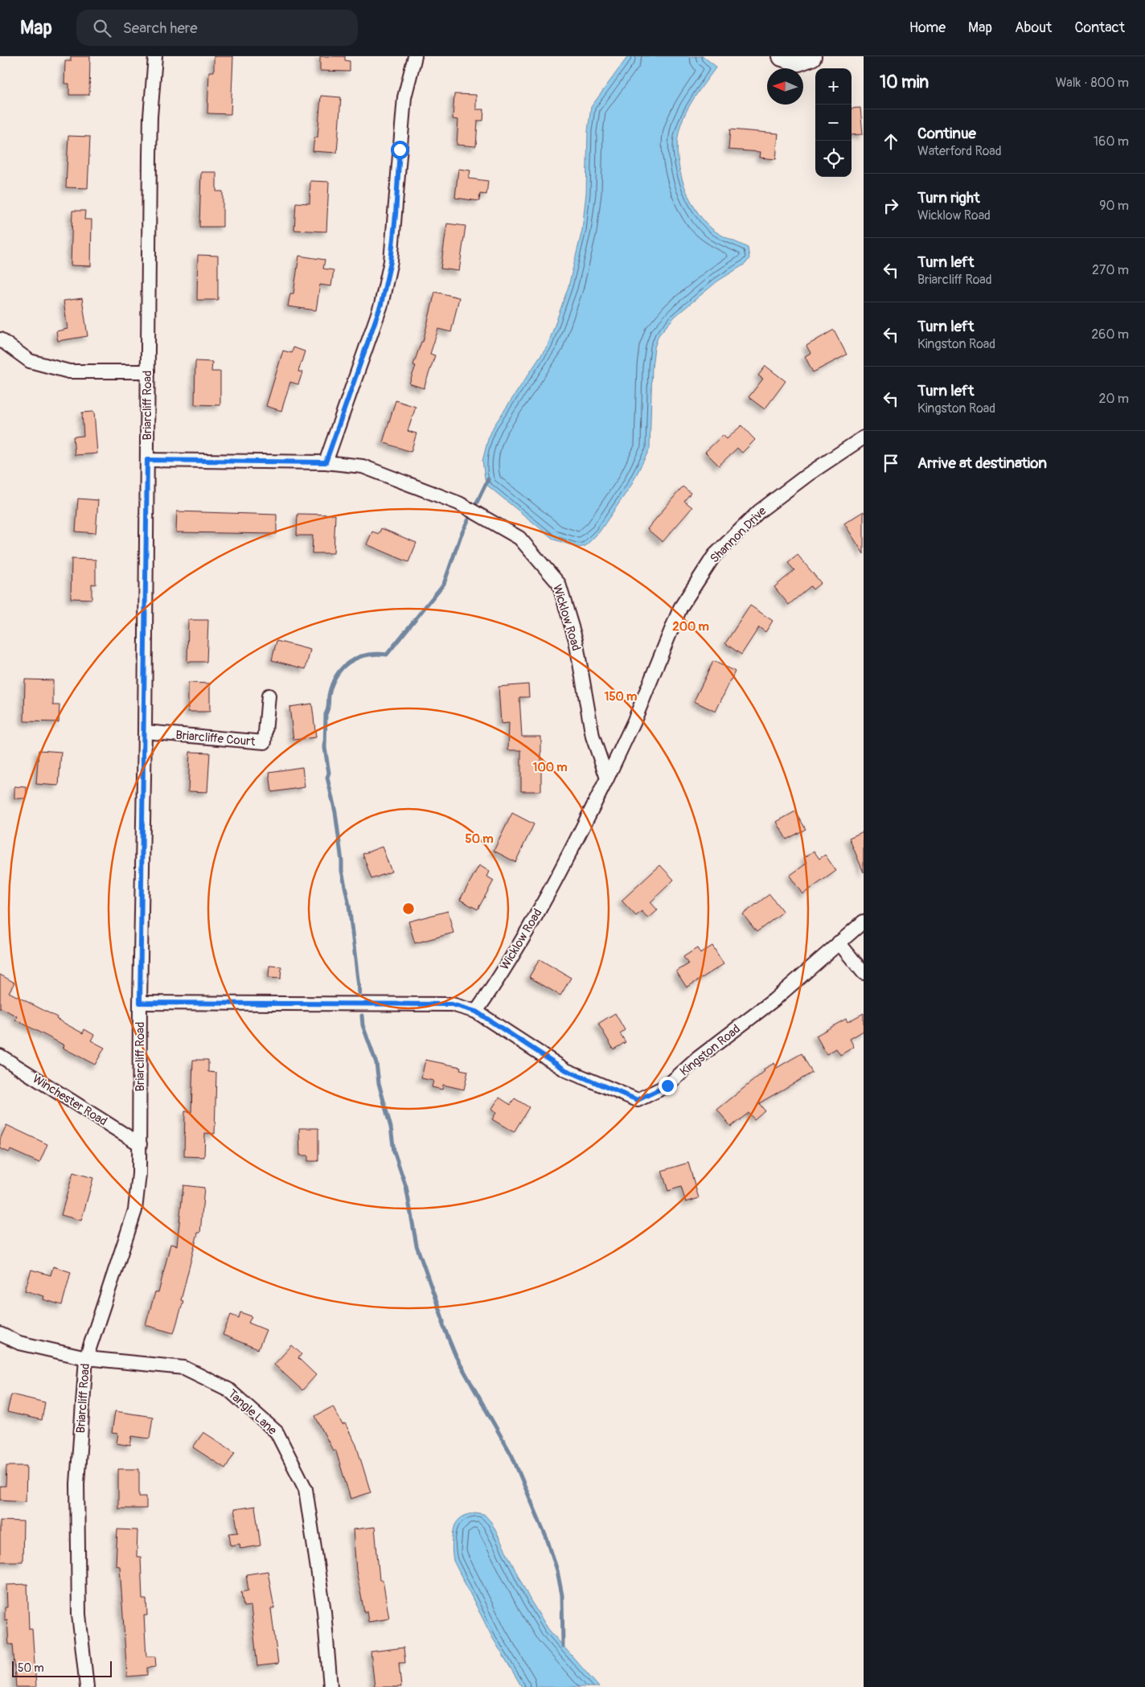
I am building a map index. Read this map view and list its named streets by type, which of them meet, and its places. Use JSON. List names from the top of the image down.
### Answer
{
  "streets": {
    "street": [
      "Briarcliff Road",
      "Shannon Drive",
      "Wicklow Road",
      "Briarcliffe Court",
      "Kingston Road",
      "Winchester Road",
      "Tangle Lane"
    ]
  },
  "crossings": [
    ["Briarcliff Road", "Wicklow Road"],
    ["Briarcliff Road", "Briarcliffe Court"],
    ["Briarcliff Road", "Kingston Road"],
    ["Briarcliff Road", "Winchester Road"],
    ["Briarcliff Road", "Tangle Lane"],
    ["Shannon Drive", "Wicklow Road"],
    ["Wicklow Road", "Kingston Road"]
  ],
  "scale_bar": "50 m",
  "north": "left",
  "page": {
    "header": "Map",
    "search": "Search here",
    "nav": [
      "Home",
      "Map",
      "About",
      "Contact"
    ],
    "heading": ["10 min", "Walk · 800 m"],
    "map_buttons": ["+", "−"],
    "list": [
      ["Continue", "Waterford Road", "160 m"],
      ["Turn right", "Wicklow Road", "90 m"],
      ["Turn left", "Briarcliff Road", "270 m"],
      ["Turn left", "Kingston Road", "260 m"],
      ["Turn left", "Kingston Road", "20 m"],
      "Arrive at destination"
    ],
    "scale": "50 m"
  },
  "rings": [
    "200 m",
    "150 m",
    "100 m",
    "50 m"
  ]
}
